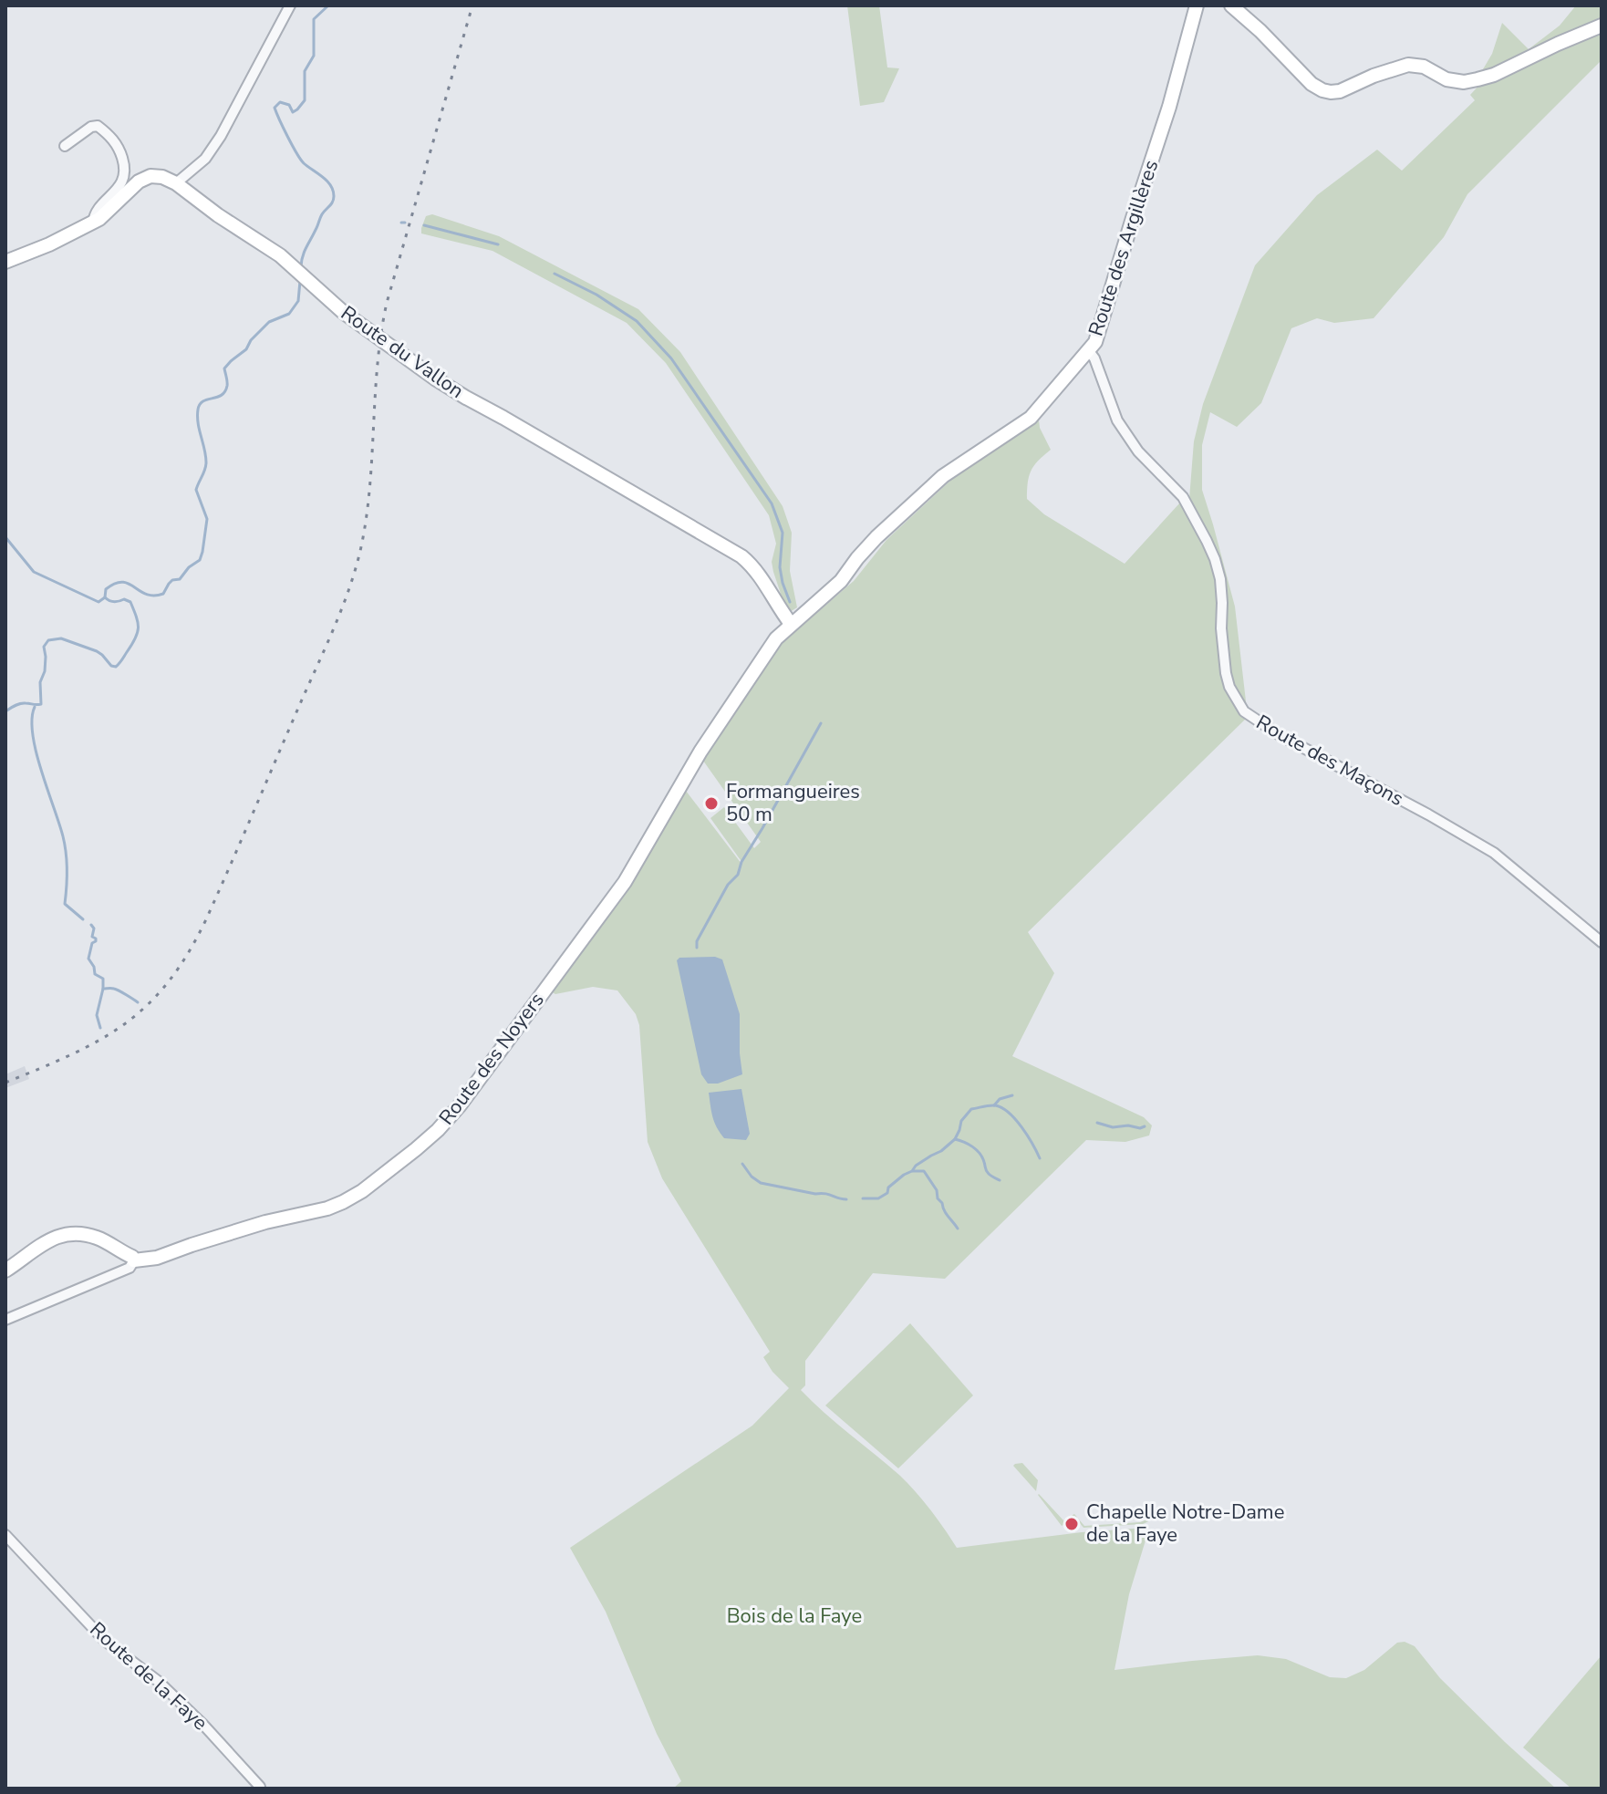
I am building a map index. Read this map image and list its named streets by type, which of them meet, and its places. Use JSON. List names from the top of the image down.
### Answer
{
  "streets": {
    "street": [
      "Route des Argillères",
      "Route du Vallon",
      "Route des Maçons",
      "Route des Noyers",
      "Route de la Faye"
    ]
  },
  "crossings": [
    ["Route des Argillères", "Route du Vallon"],
    ["Route des Argillères", "Route des Maçons"],
    ["Route des Argillères", "Route des Noyers"],
    ["Route du Vallon", "Route des Noyers"]
  ],
  "parks": ["Bois de la Faye"],
  "places": ["Formangueires 50 m", "Chapelle Notre-Dame de la Faye"]
}
